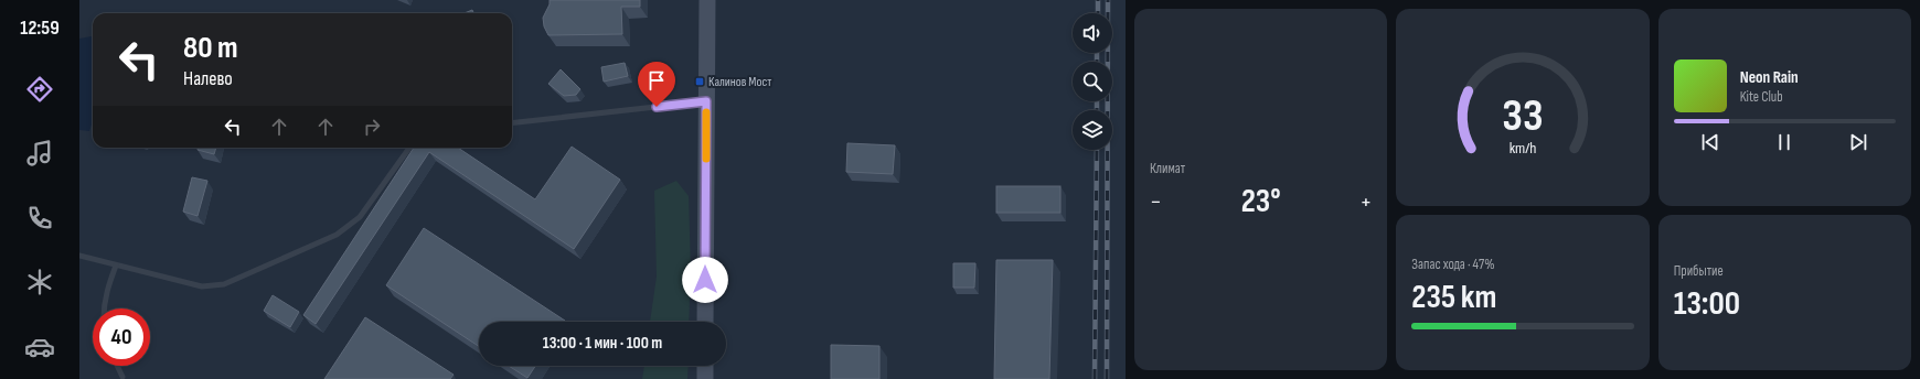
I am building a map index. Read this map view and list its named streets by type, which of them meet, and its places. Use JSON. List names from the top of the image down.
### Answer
{
  "places": {
    "transit": ["Калинов Мост"]
  },
  "page": {
    "tabs": "12:59",
    "tile": [
      "Климат",
      ["Запас хода · 47%", "235 km"],
      ["Прибытие", "13:00"]
    ],
    "turn": ["80 m", "Налево"],
    "song": ["Neon Rain", "Kite Club"],
    "heat": ["−", "23°", "+"],
    "limit": "40",
    "trip": "13:00 · 1 мин · 100 m",
    "gauge": ["33", "km/h"]
  }
}
